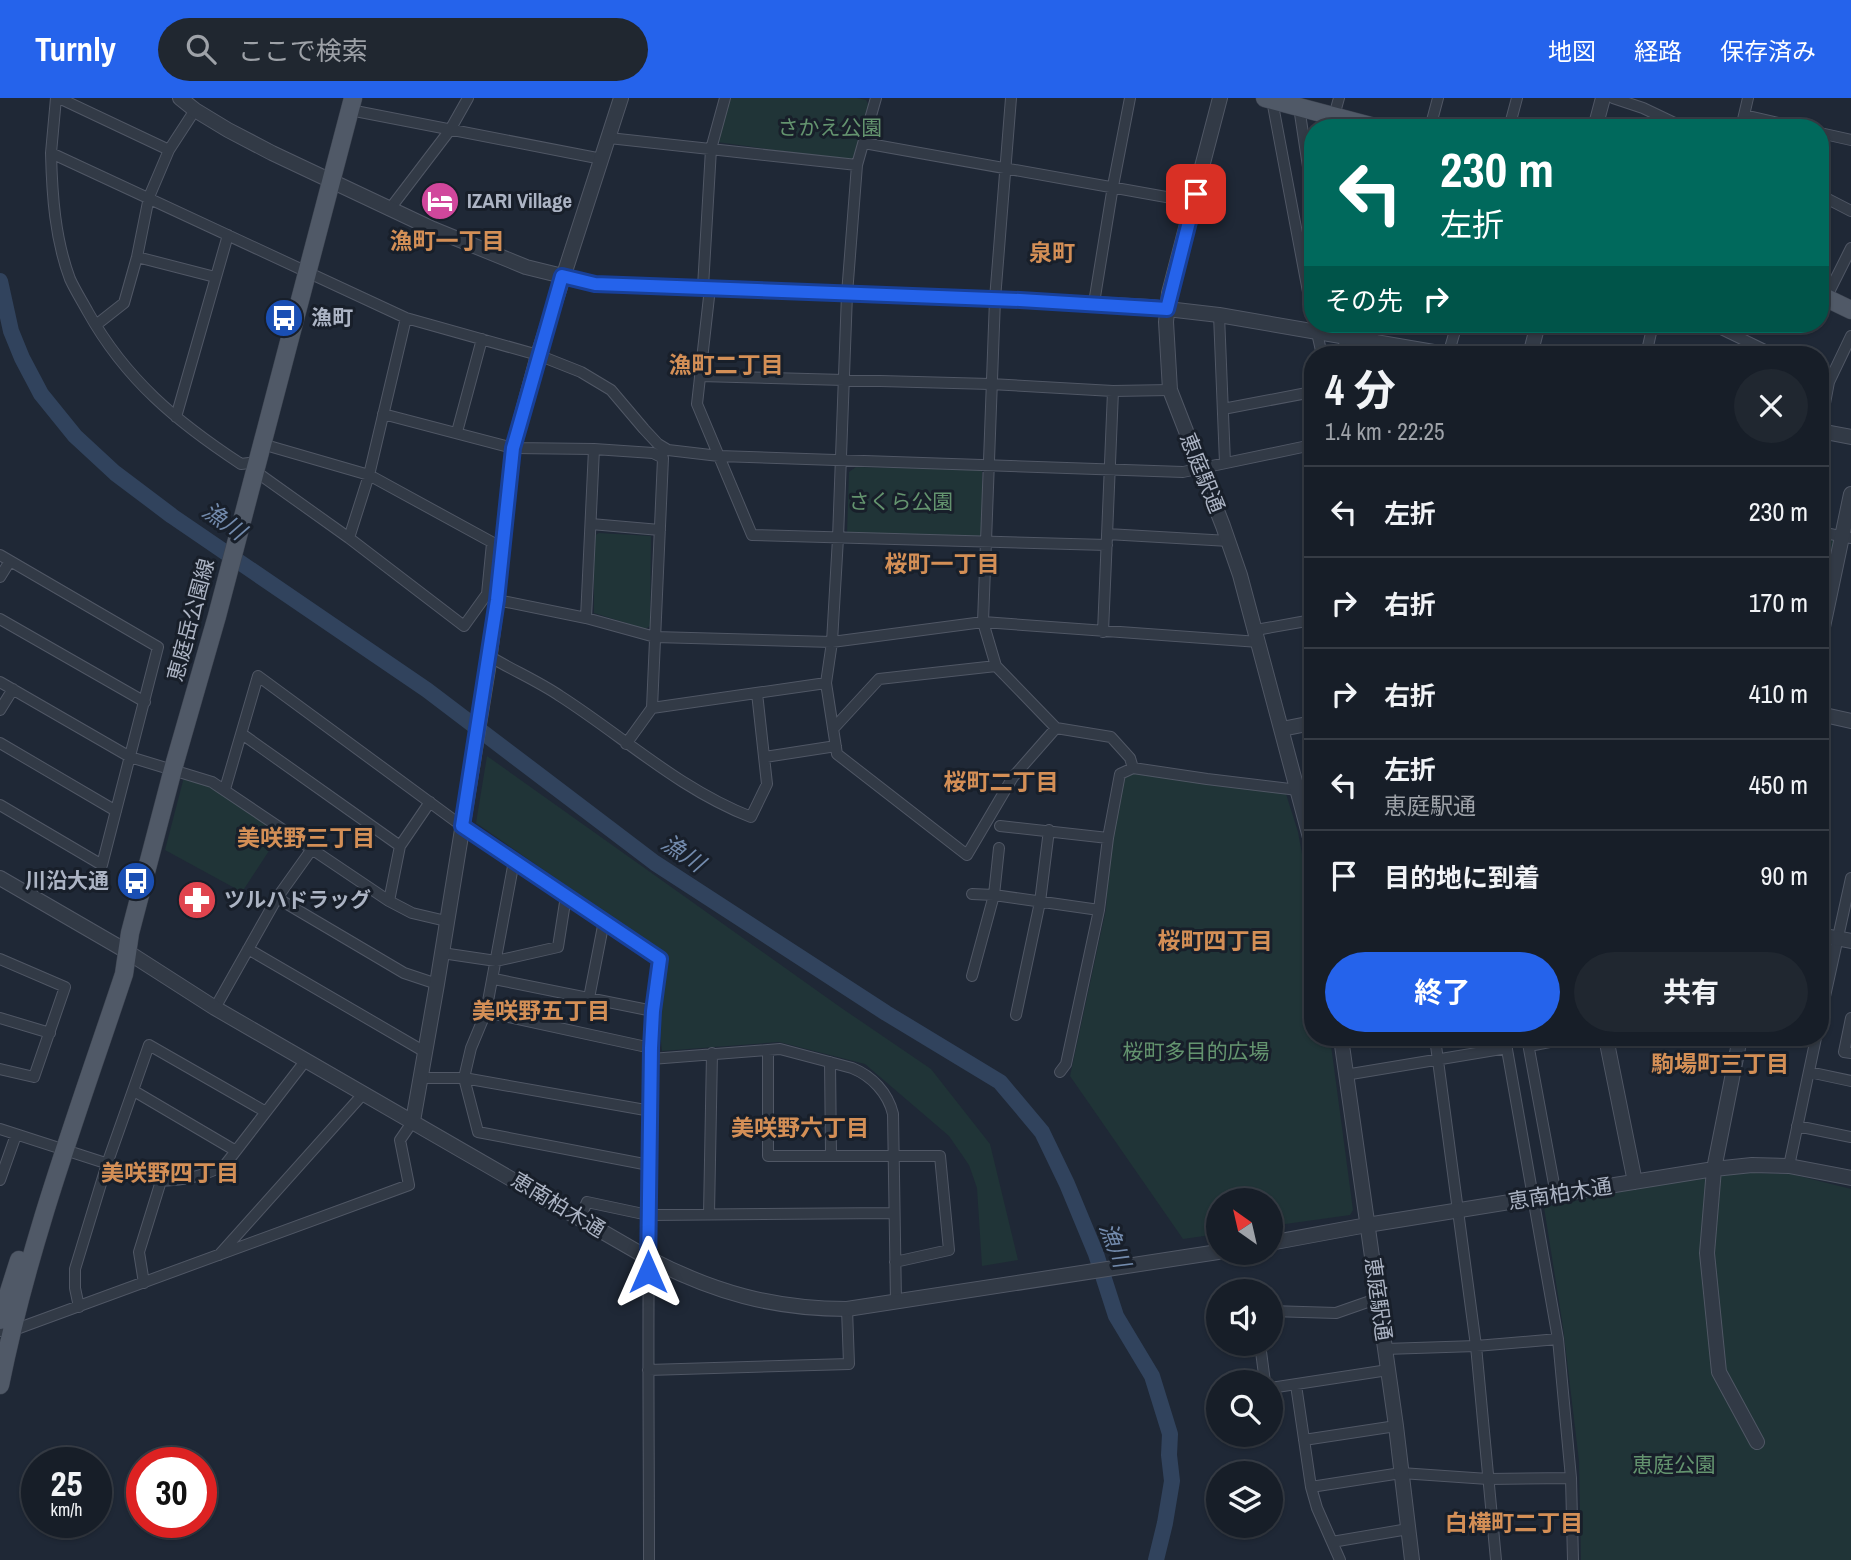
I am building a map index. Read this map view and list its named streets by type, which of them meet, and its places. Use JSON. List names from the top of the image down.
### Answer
{
  "streets": {
    "main road": ["恵庭岳公園線"],
    "street": ["恵庭駅通", "恵南柏木通"]
  },
  "crossings": [
    ["恵庭駅通", "恵南柏木通"],
    ["恵庭岳公園線", "恵南柏木通"]
  ],
  "districts": [
    "漁町一丁目",
    "泉町",
    "漁町二丁目",
    "桜町一丁目",
    "桜町二丁目",
    "美咲野三丁目",
    "桜町四丁目",
    "美咲野五丁目",
    "駒場町三丁目",
    "美咲野六丁目",
    "美咲野四丁目",
    "白樺町二丁目"
  ],
  "water": ["漁川"],
  "parks": [
    "さかえ公園",
    "さくら公園",
    "桜町多目的広場",
    "恵庭公園"
  ],
  "places": {
    "hotel": ["IZARI Village"],
    "bus stop": ["漁町", "川沿大通"],
    "pharmacy": ["ツルハドラッグ"]
  },
  "north": "top left",
  "page": {
    "header": "Turnly",
    "search": "ここで検索",
    "nav": ["地図", "経路", "保存済み"],
    "turn": ["230 m", "左折"],
    "then": "その先",
    "heading": ["4 分", "1.4 km · 22:25"],
    "list": [
      {
        "name": "左折",
        "value": "230 m"
      },
      {
        "name": "右折",
        "value": "170 m"
      },
      {
        "name": "右折",
        "value": "410 m"
      },
      {
        "name": "左折",
        "note": "恵庭駅通",
        "value": "450 m"
      },
      {
        "name": "目的地に到着",
        "value": "90 m"
      }
    ],
    "buttons": ["終了", "共有"],
    "speed": "25 km/h",
    "limit": "30"
  }
}
